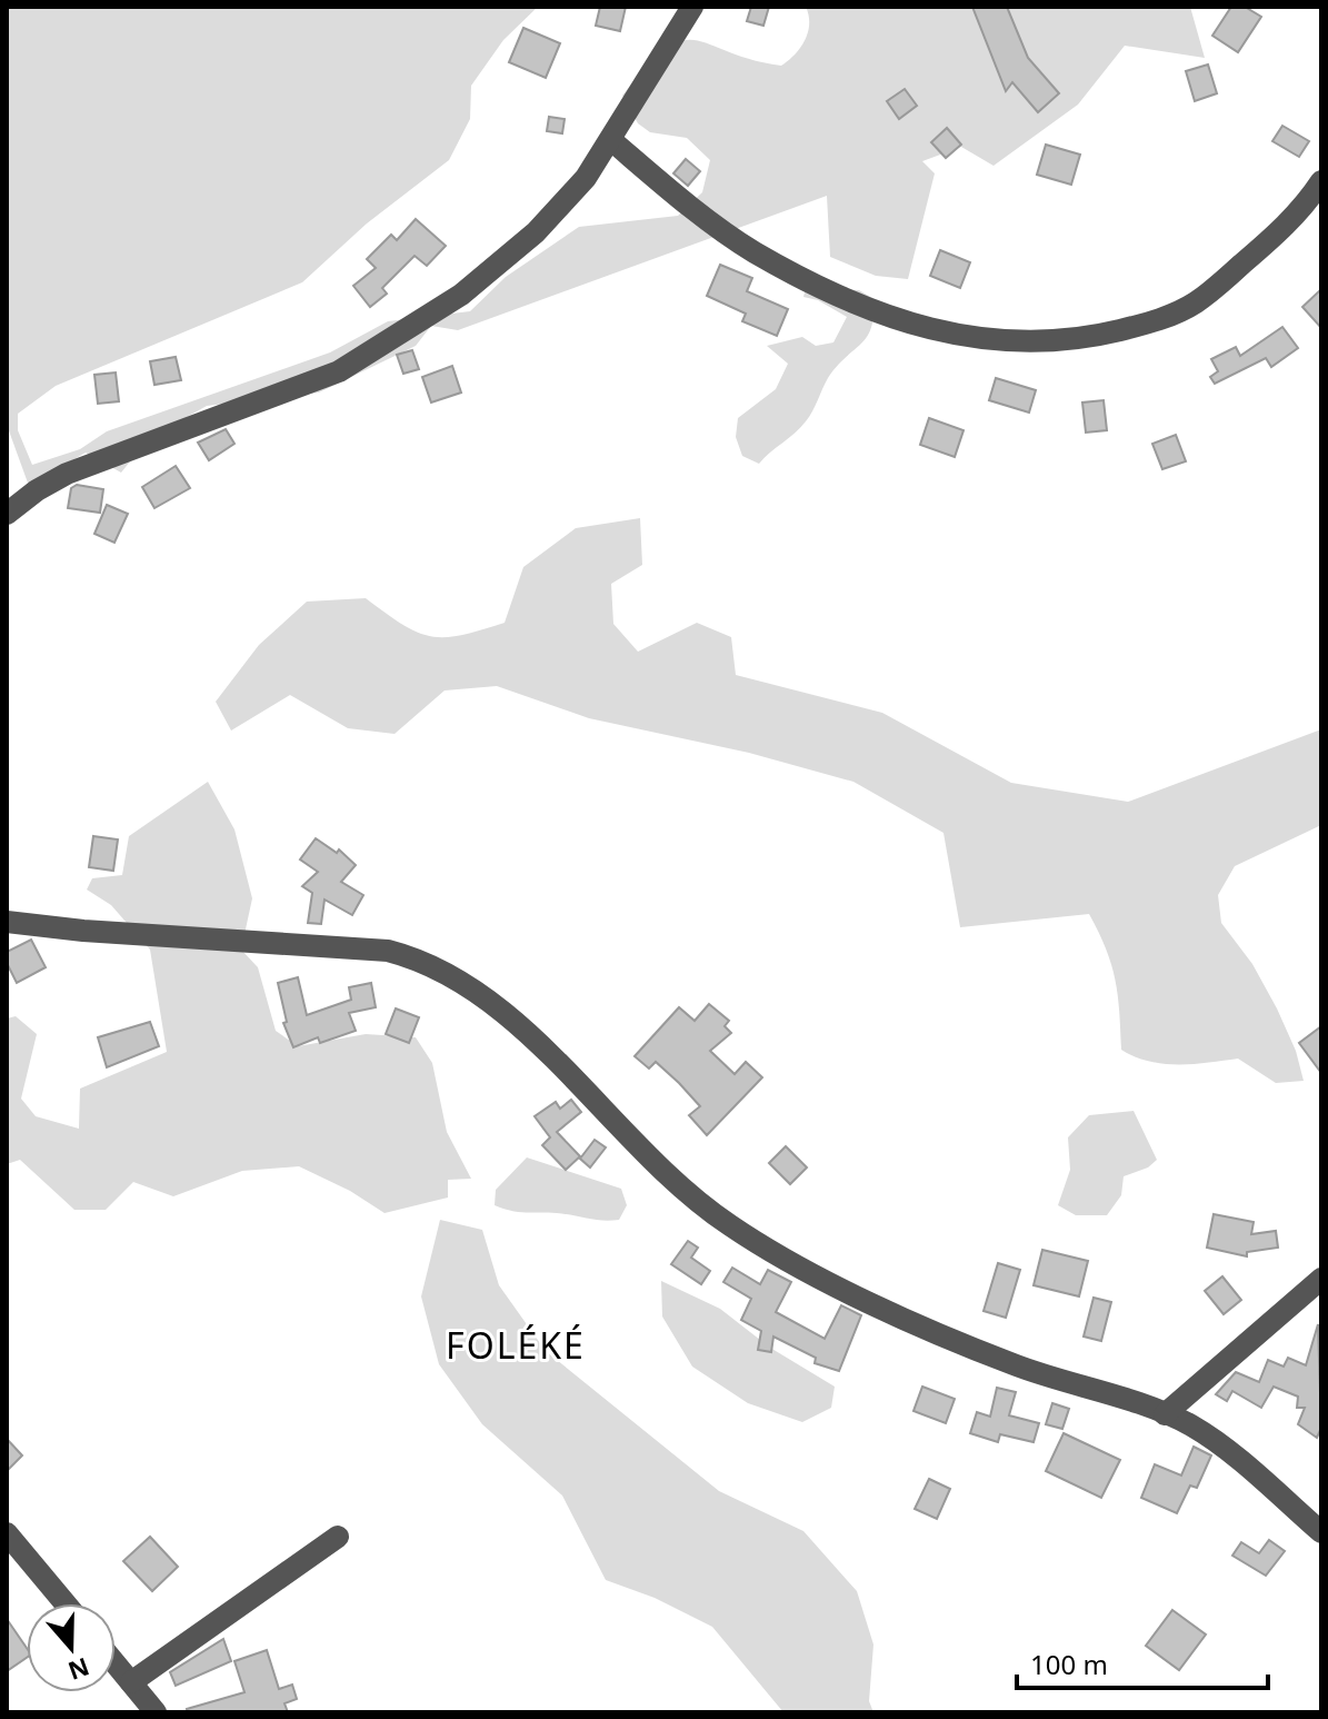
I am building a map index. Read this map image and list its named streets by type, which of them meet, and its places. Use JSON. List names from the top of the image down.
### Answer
{
  "districts": ["FOLÉKÉ"],
  "scale_bar": "100 m",
  "north": "bottom"
}
